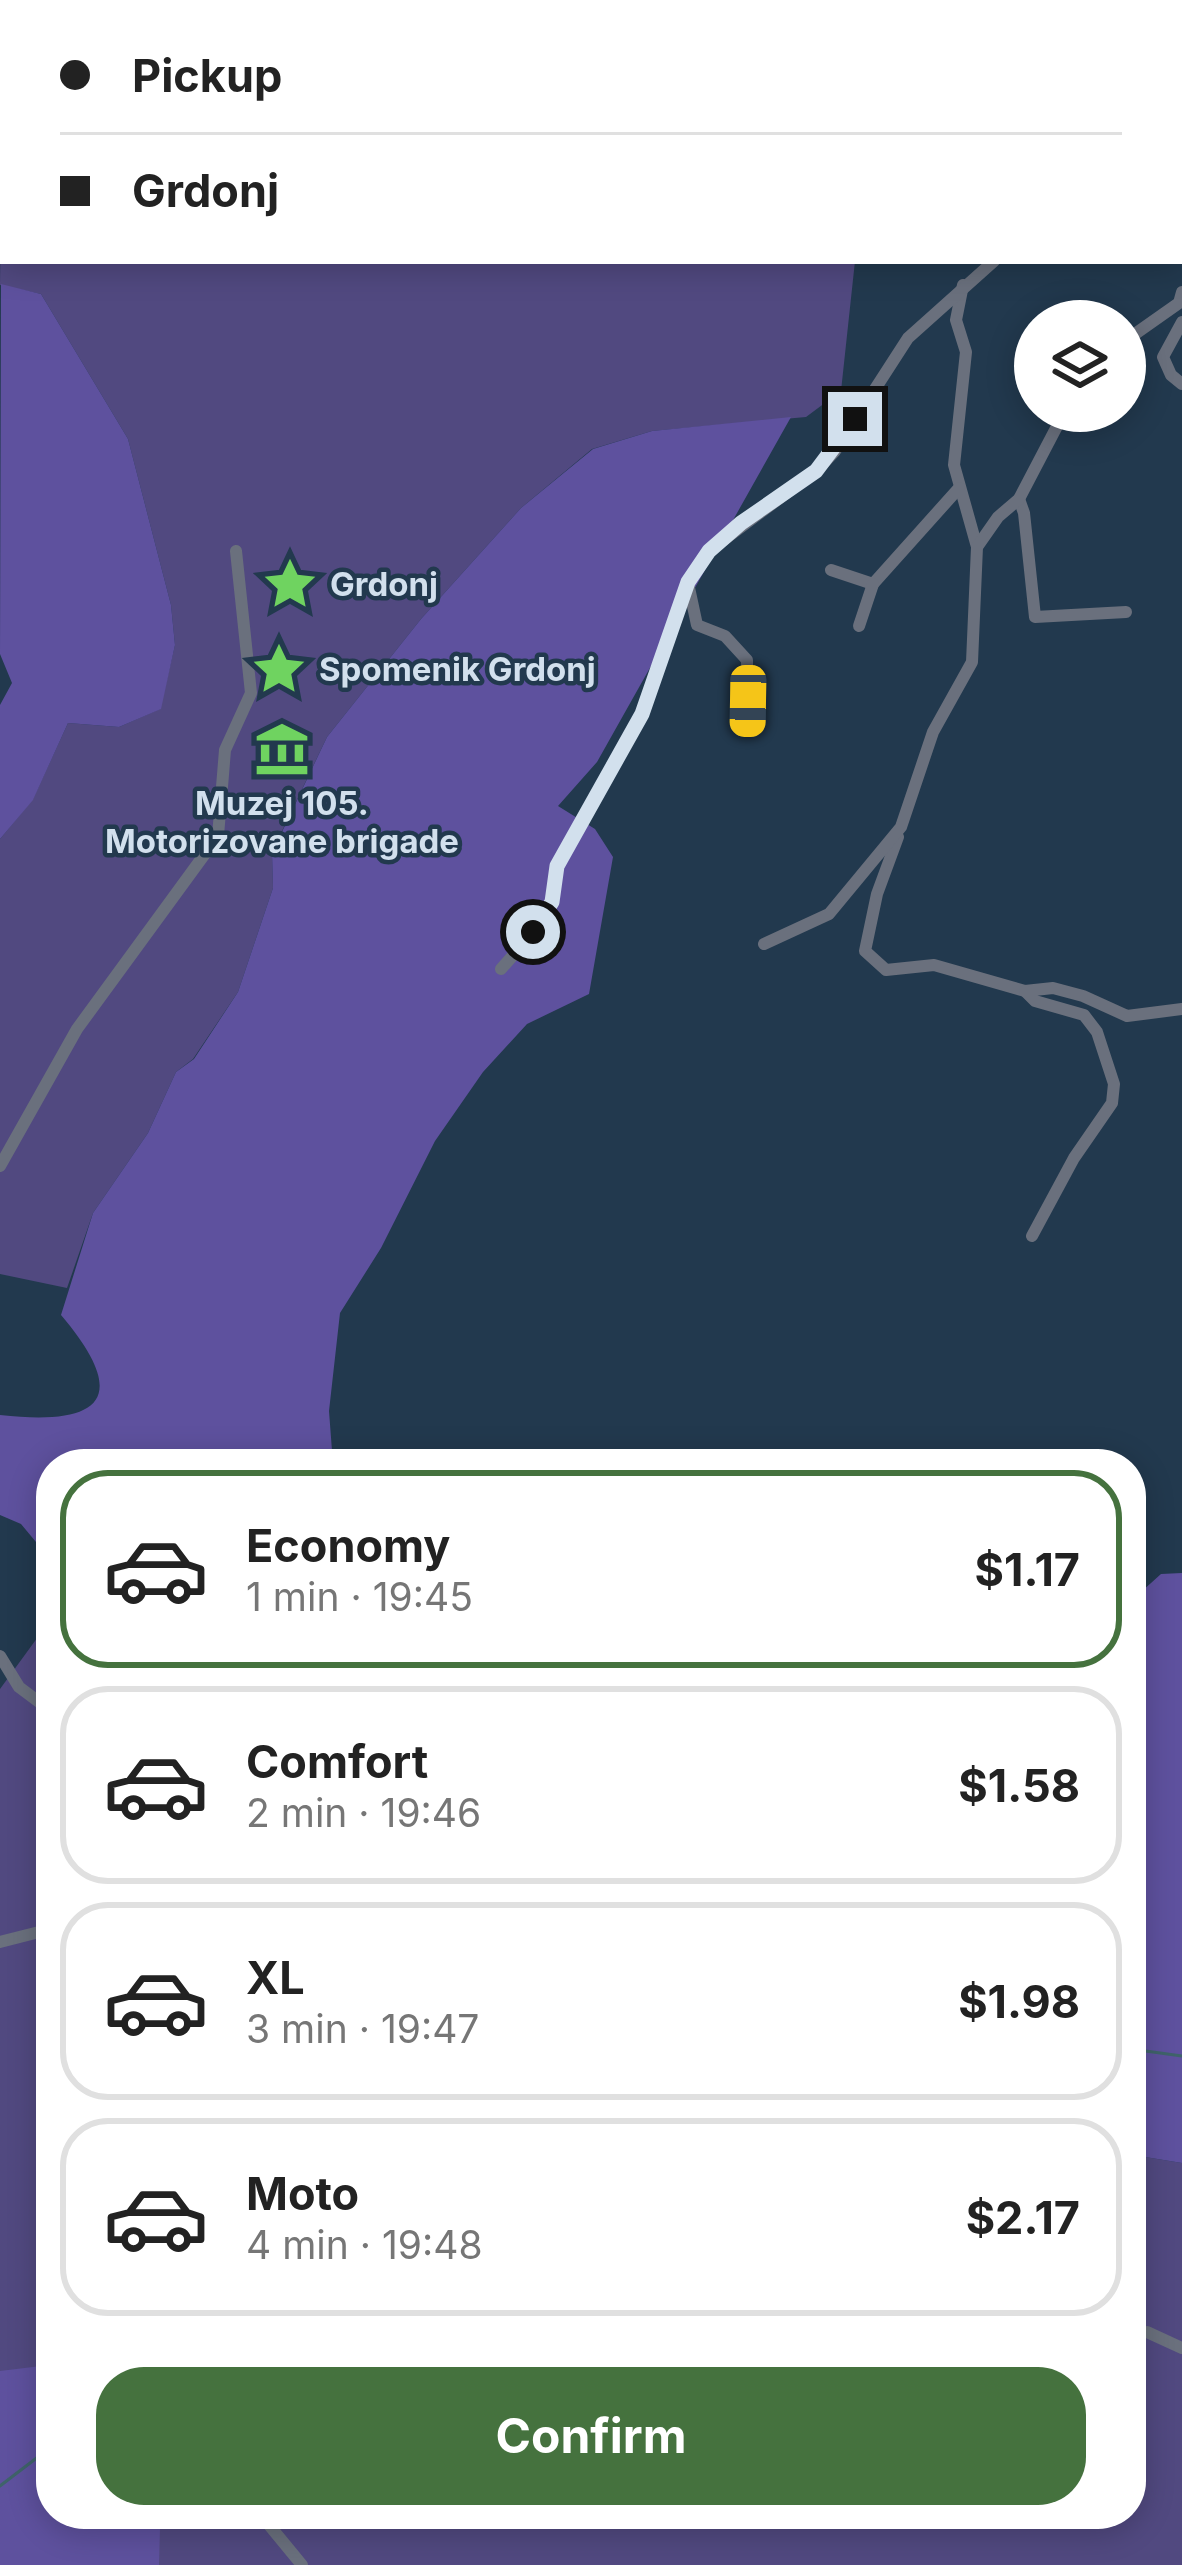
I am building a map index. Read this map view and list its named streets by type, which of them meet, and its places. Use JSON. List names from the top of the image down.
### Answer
{
  "places": {
    "place": ["Grdonj", "Spomenik Grdonj"],
    "museum": ["Muzej 105. Motorizovane brigade"]
  },
  "page": {
    "banner": ["Pickup", "Grdonj"],
    "list": [
      {
        "name": "Economy",
        "note": "1 min · 19:45",
        "value": "$1.17"
      },
      {
        "name": "Comfort",
        "note": "2 min · 19:46",
        "value": "$1.58"
      },
      {
        "name": "XL",
        "note": "3 min · 19:47",
        "value": "$1.98"
      },
      {
        "name": "Moto",
        "note": "4 min · 19:48",
        "value": "$2.17"
      }
    ],
    "buttons": "Confirm"
  }
}
